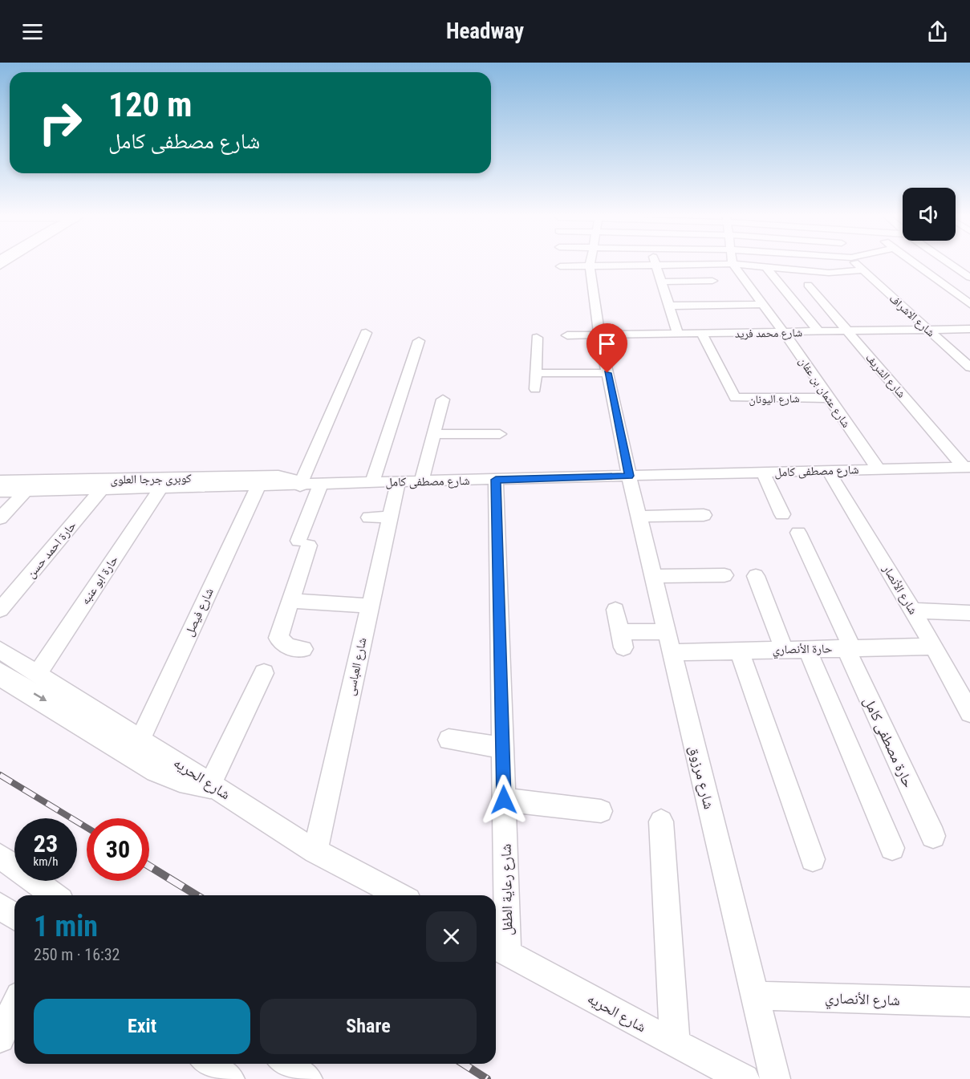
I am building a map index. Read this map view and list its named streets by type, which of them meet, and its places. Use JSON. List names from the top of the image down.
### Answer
{
  "streets": {
    "street": [
      "شارع الاشراف",
      "شارع محمد فريد",
      "شارع الشريف",
      "شارع عثمان بن عفان",
      "شارع اليونان",
      "شارع مصطفى كامل",
      "كوبرى جرجا العلوى",
      "حارة احمد حسن",
      "حارة ابو عنبه",
      "شارع الأنصار",
      "شارع فيصل",
      "حارة الأنصاري",
      "شارع العباسى",
      "حارة مصطفى كامل",
      "شارع مرزوق",
      "شارع الحريه",
      "شارع رعاية الطفل",
      "شارع الأنصاري"
    ]
  },
  "crossings": [
    ["شارع الاشراف", "شارع محمد فريد"],
    ["شارع محمد فريد", "شارع الشريف"],
    ["شارع محمد فريد", "شارع عثمان بن عفان"],
    ["شارع محمد فريد", "شارع اليونان"],
    ["شارع محمد فريد", "شارع مرزوق"],
    ["شارع الشريف", "شارع مصطفى كامل"],
    ["شارع عثمان بن عفان", "شارع اليونان"],
    ["شارع عثمان بن عفان", "شارع مصطفى كامل"],
    ["شارع مصطفى كامل", "كوبرى جرجا العلوى"],
    ["شارع مصطفى كامل", "حارة احمد حسن"],
    ["شارع مصطفى كامل", "حارة ابو عنبه"],
    ["شارع مصطفى كامل", "شارع الأنصار"],
    ["شارع مصطفى كامل", "شارع فيصل"],
    ["شارع مصطفى كامل", "شارع العباسى"],
    ["شارع مصطفى كامل", "شارع مرزوق"],
    ["شارع مصطفى كامل", "شارع رعاية الطفل"],
    ["حارة ابو عنبه", "شارع الحريه"],
    ["شارع الأنصار", "حارة الأنصاري"],
    ["شارع فيصل", "شارع الحريه"],
    ["حارة الأنصاري", "حارة مصطفى كامل"],
    ["حارة الأنصاري", "شارع مرزوق"],
    ["شارع العباسى", "شارع الحريه"],
    ["شارع مرزوق", "شارع الأنصاري"],
    ["شارع الحريه", "شارع رعاية الطفل"]
  ],
  "page": {
    "header": "Headway",
    "turn": ["120 m", "شارع مصطفى كامل"],
    "speed": "23 km/h",
    "limit": "30",
    "heading": ["1 min", "250 m · 16:32"],
    "buttons": ["Exit", "Share"]
  }
}
